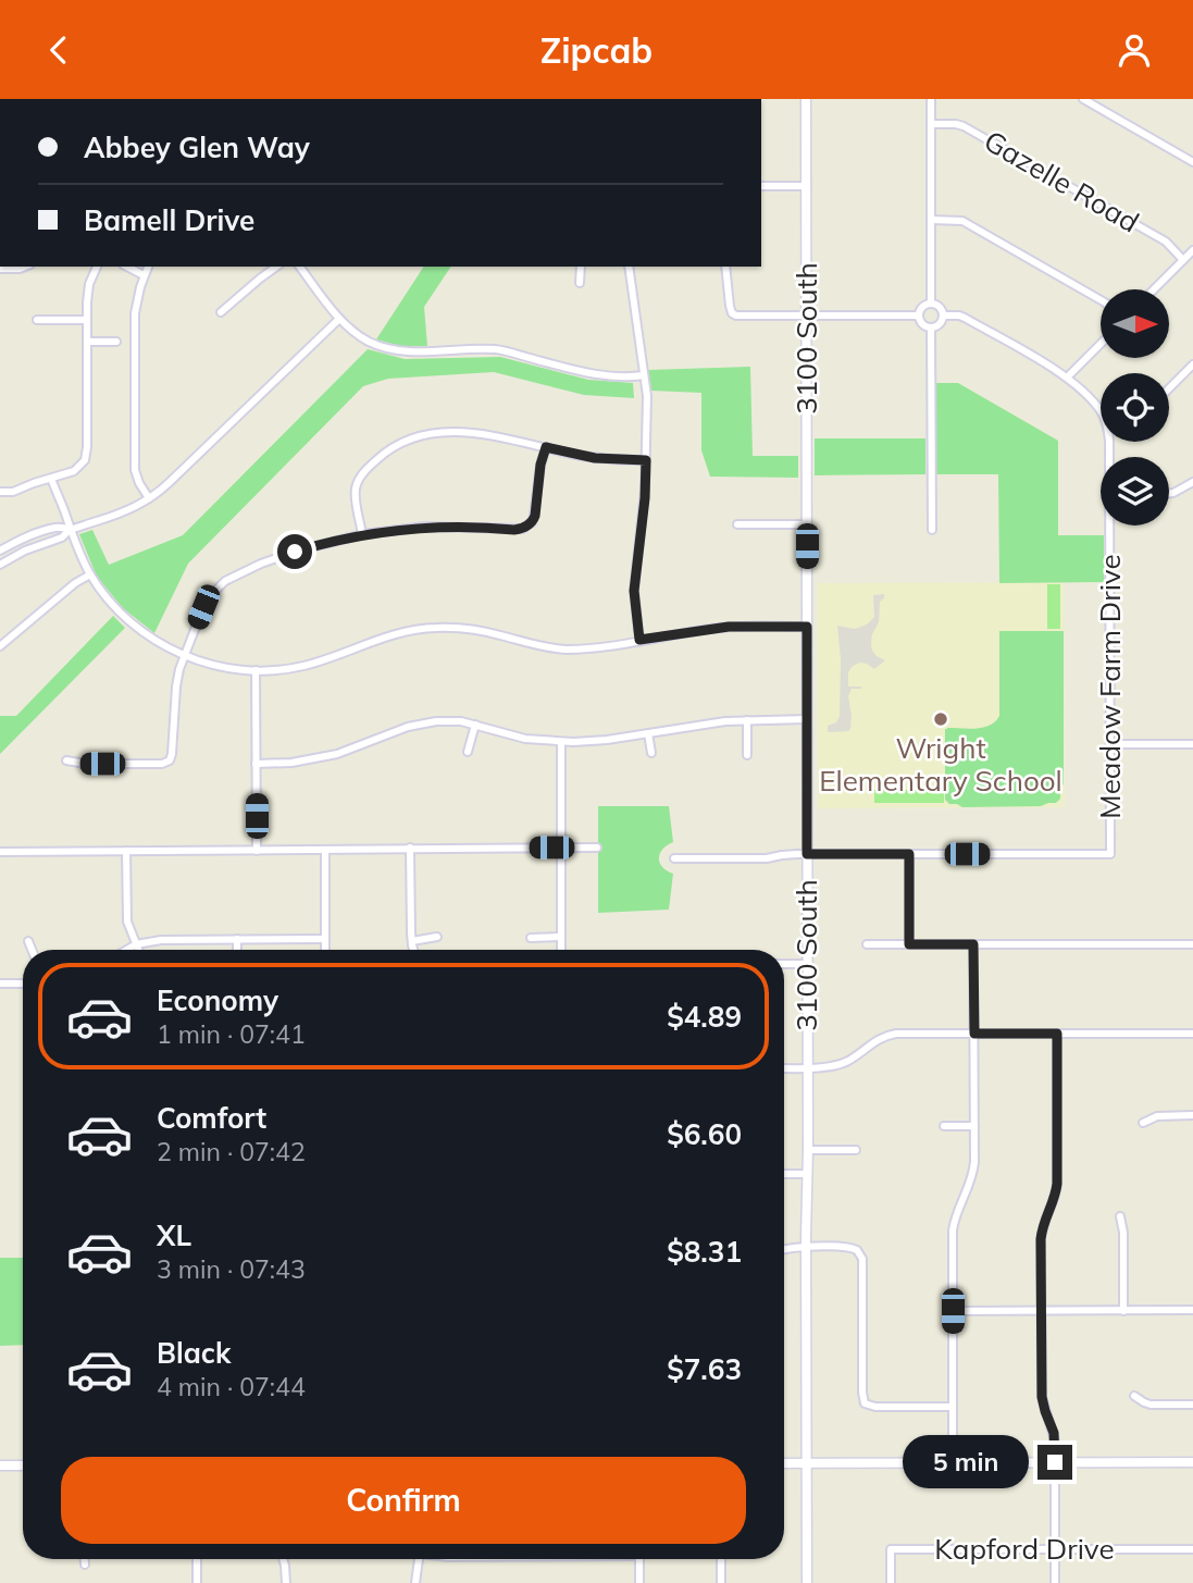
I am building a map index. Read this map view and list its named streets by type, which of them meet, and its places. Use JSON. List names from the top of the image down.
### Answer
{
  "streets": {
    "main road": ["3100 South"],
    "street": ["Gazelle Road", "Meadow Farm Drive", "Kapford Drive"]
  },
  "places": ["Wright Elementary School"],
  "north": "right",
  "page": {
    "header": "Zipcab",
    "banner": ["Abbey Glen Way", "Bamell Drive"],
    "list": [
      {
        "name": "Economy",
        "note": "1 min · 07:41",
        "value": "$4.89"
      },
      {
        "name": "Comfort",
        "note": "2 min · 07:42",
        "value": "$6.60"
      },
      {
        "name": "XL",
        "note": "3 min · 07:43",
        "value": "$8.31"
      },
      {
        "name": "Black",
        "note": "4 min · 07:44",
        "value": "$7.63"
      }
    ],
    "bubble": "5 min",
    "buttons": "Confirm"
  }
}
